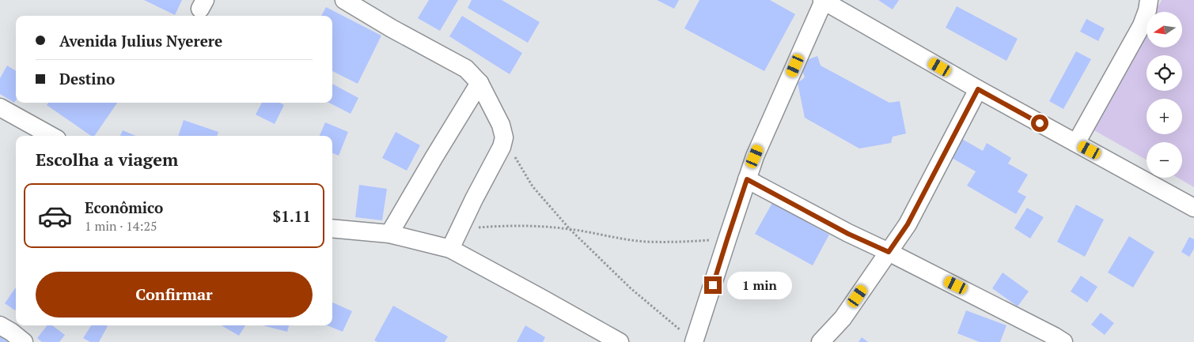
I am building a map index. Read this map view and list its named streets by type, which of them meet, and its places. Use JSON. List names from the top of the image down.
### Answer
{
  "north": "left",
  "page": {
    "map_buttons": ["+", "−"],
    "banner": ["Avenida Julius Nyerere", "Destino"],
    "heading": "Escolha a viagem",
    "list": [
      {
        "name": "Econômico",
        "note": "1 min · 14:25",
        "value": "$1.11"
      }
    ],
    "buttons": "Confirmar",
    "bubble": "1 min"
  }
}
